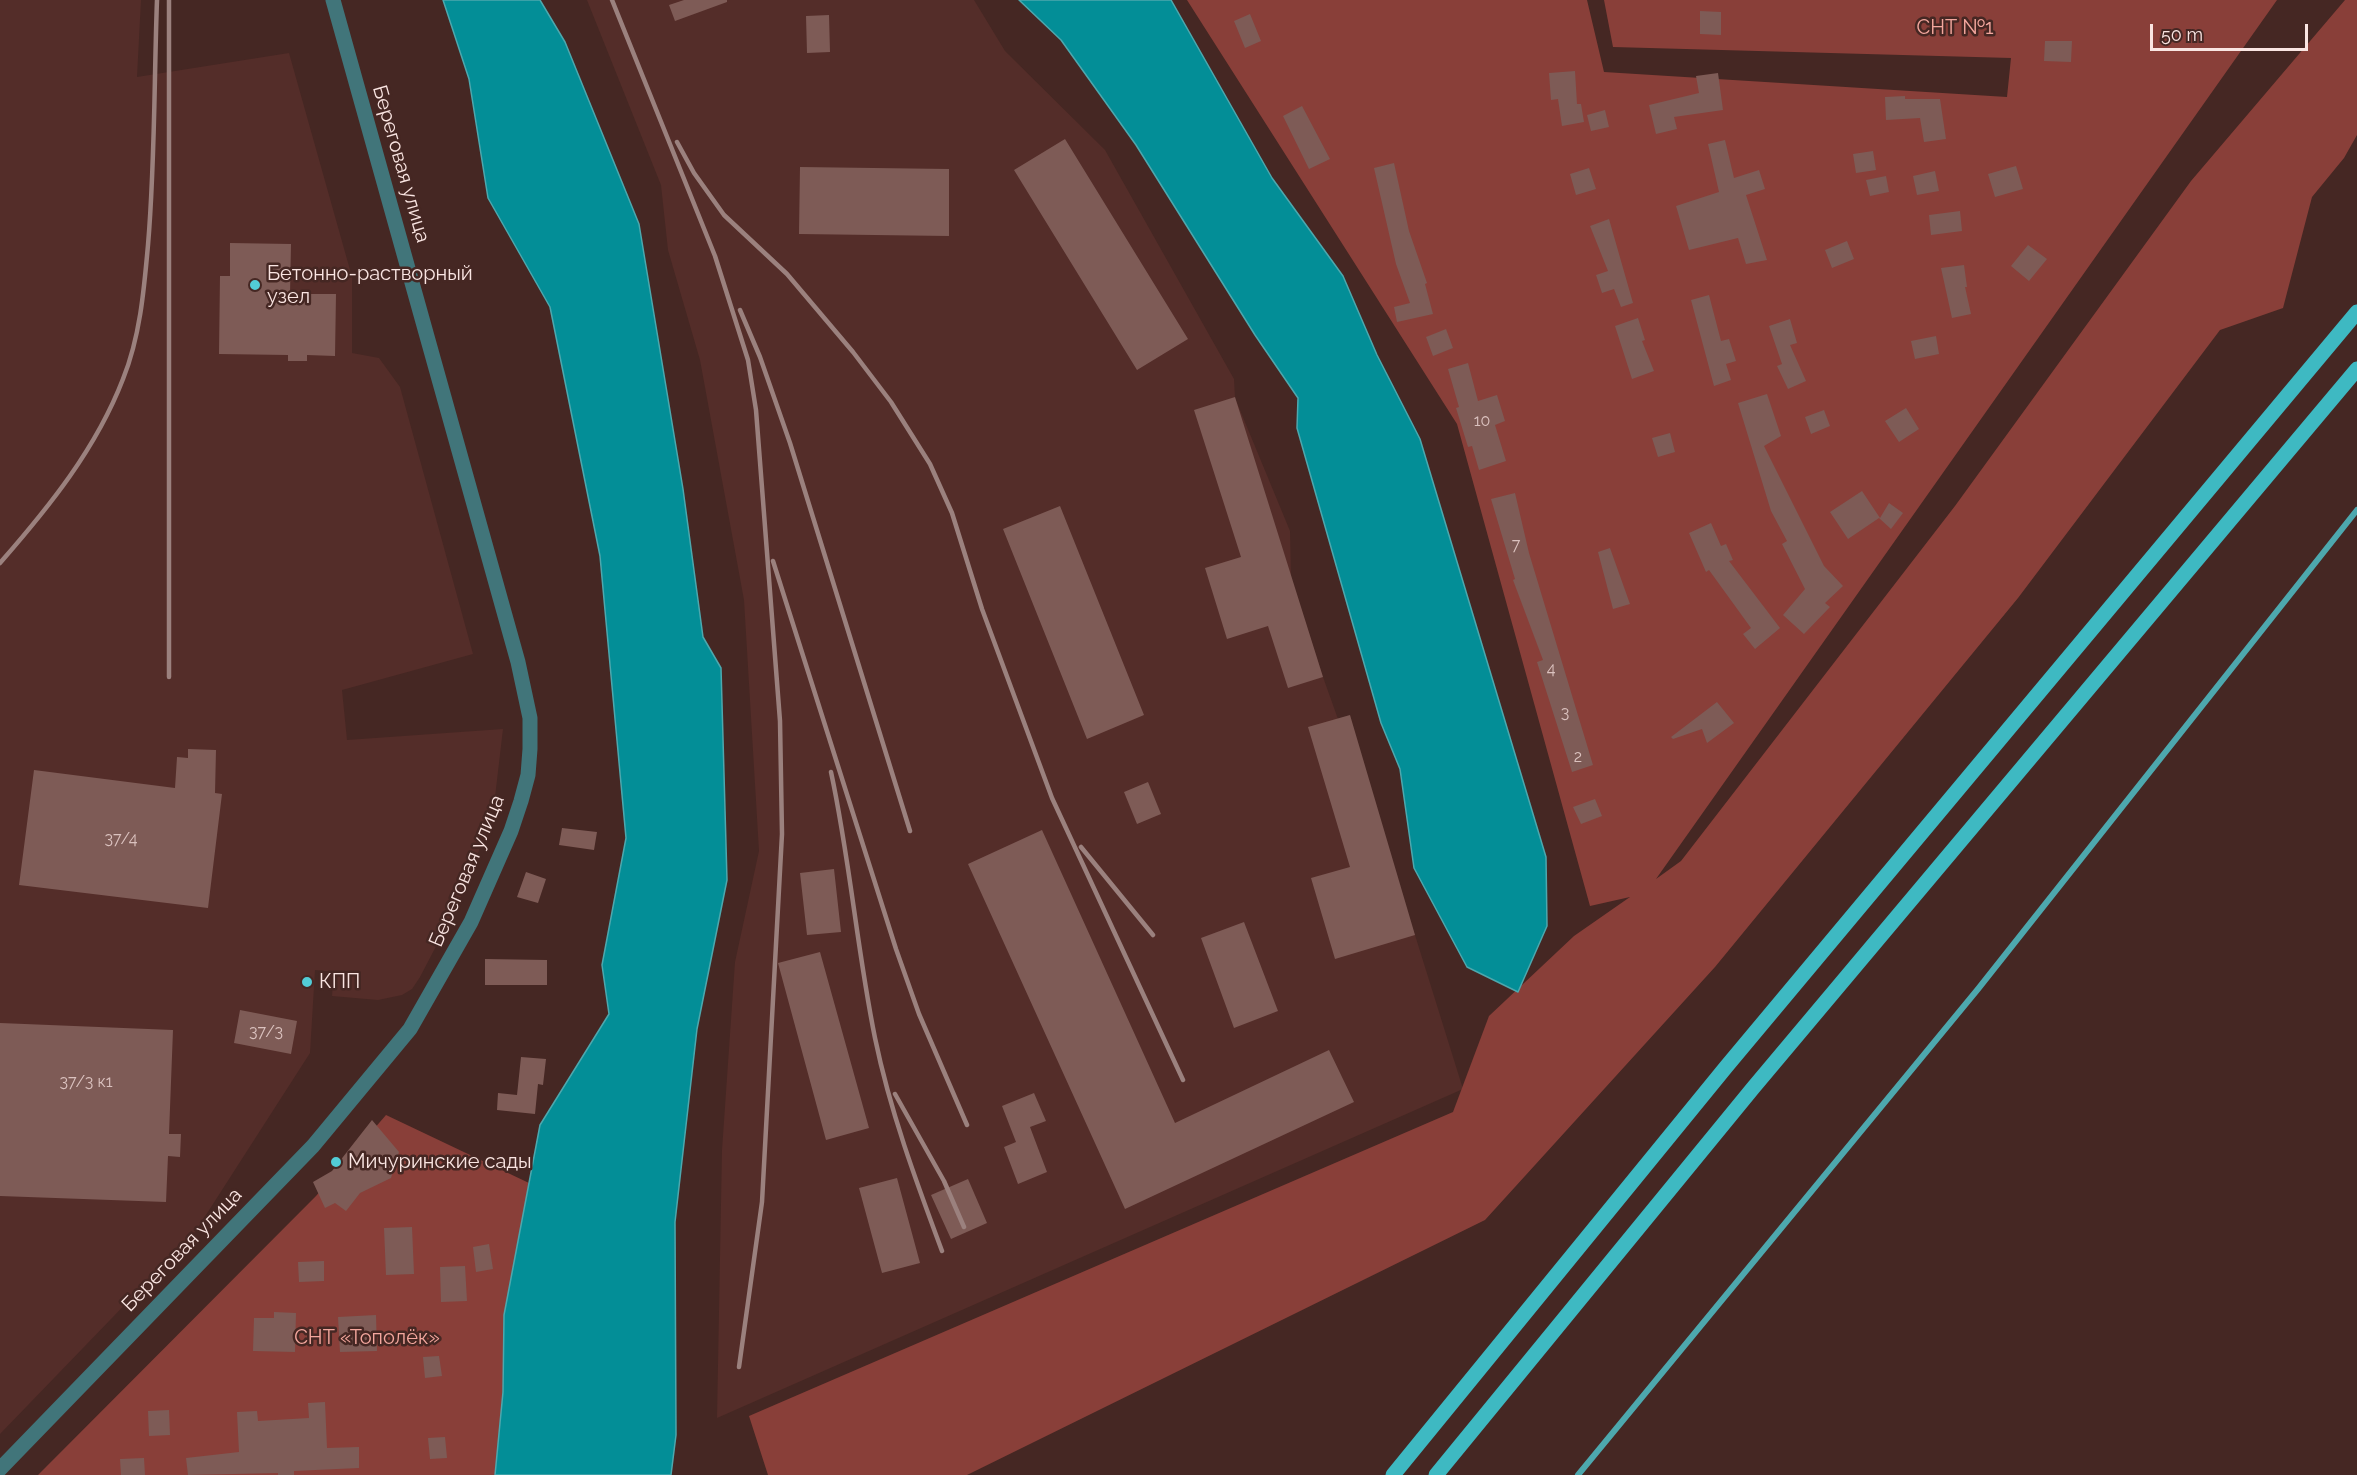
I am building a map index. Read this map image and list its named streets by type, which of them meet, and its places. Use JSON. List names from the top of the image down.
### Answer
{
  "streets": {
    "street": ["Береговая улица"]
  },
  "parks": ["СНТ №1", "СНТ «Тополёк»"],
  "places": ["Бетонно-растворный узел", "КПП", "Мичуринские сады"],
  "house_numbers": [
    "10",
    "7",
    "4",
    "3",
    "2",
    "37/4",
    "37/3",
    "37/3 к1"
  ],
  "scale_bar": "50 m"
}
